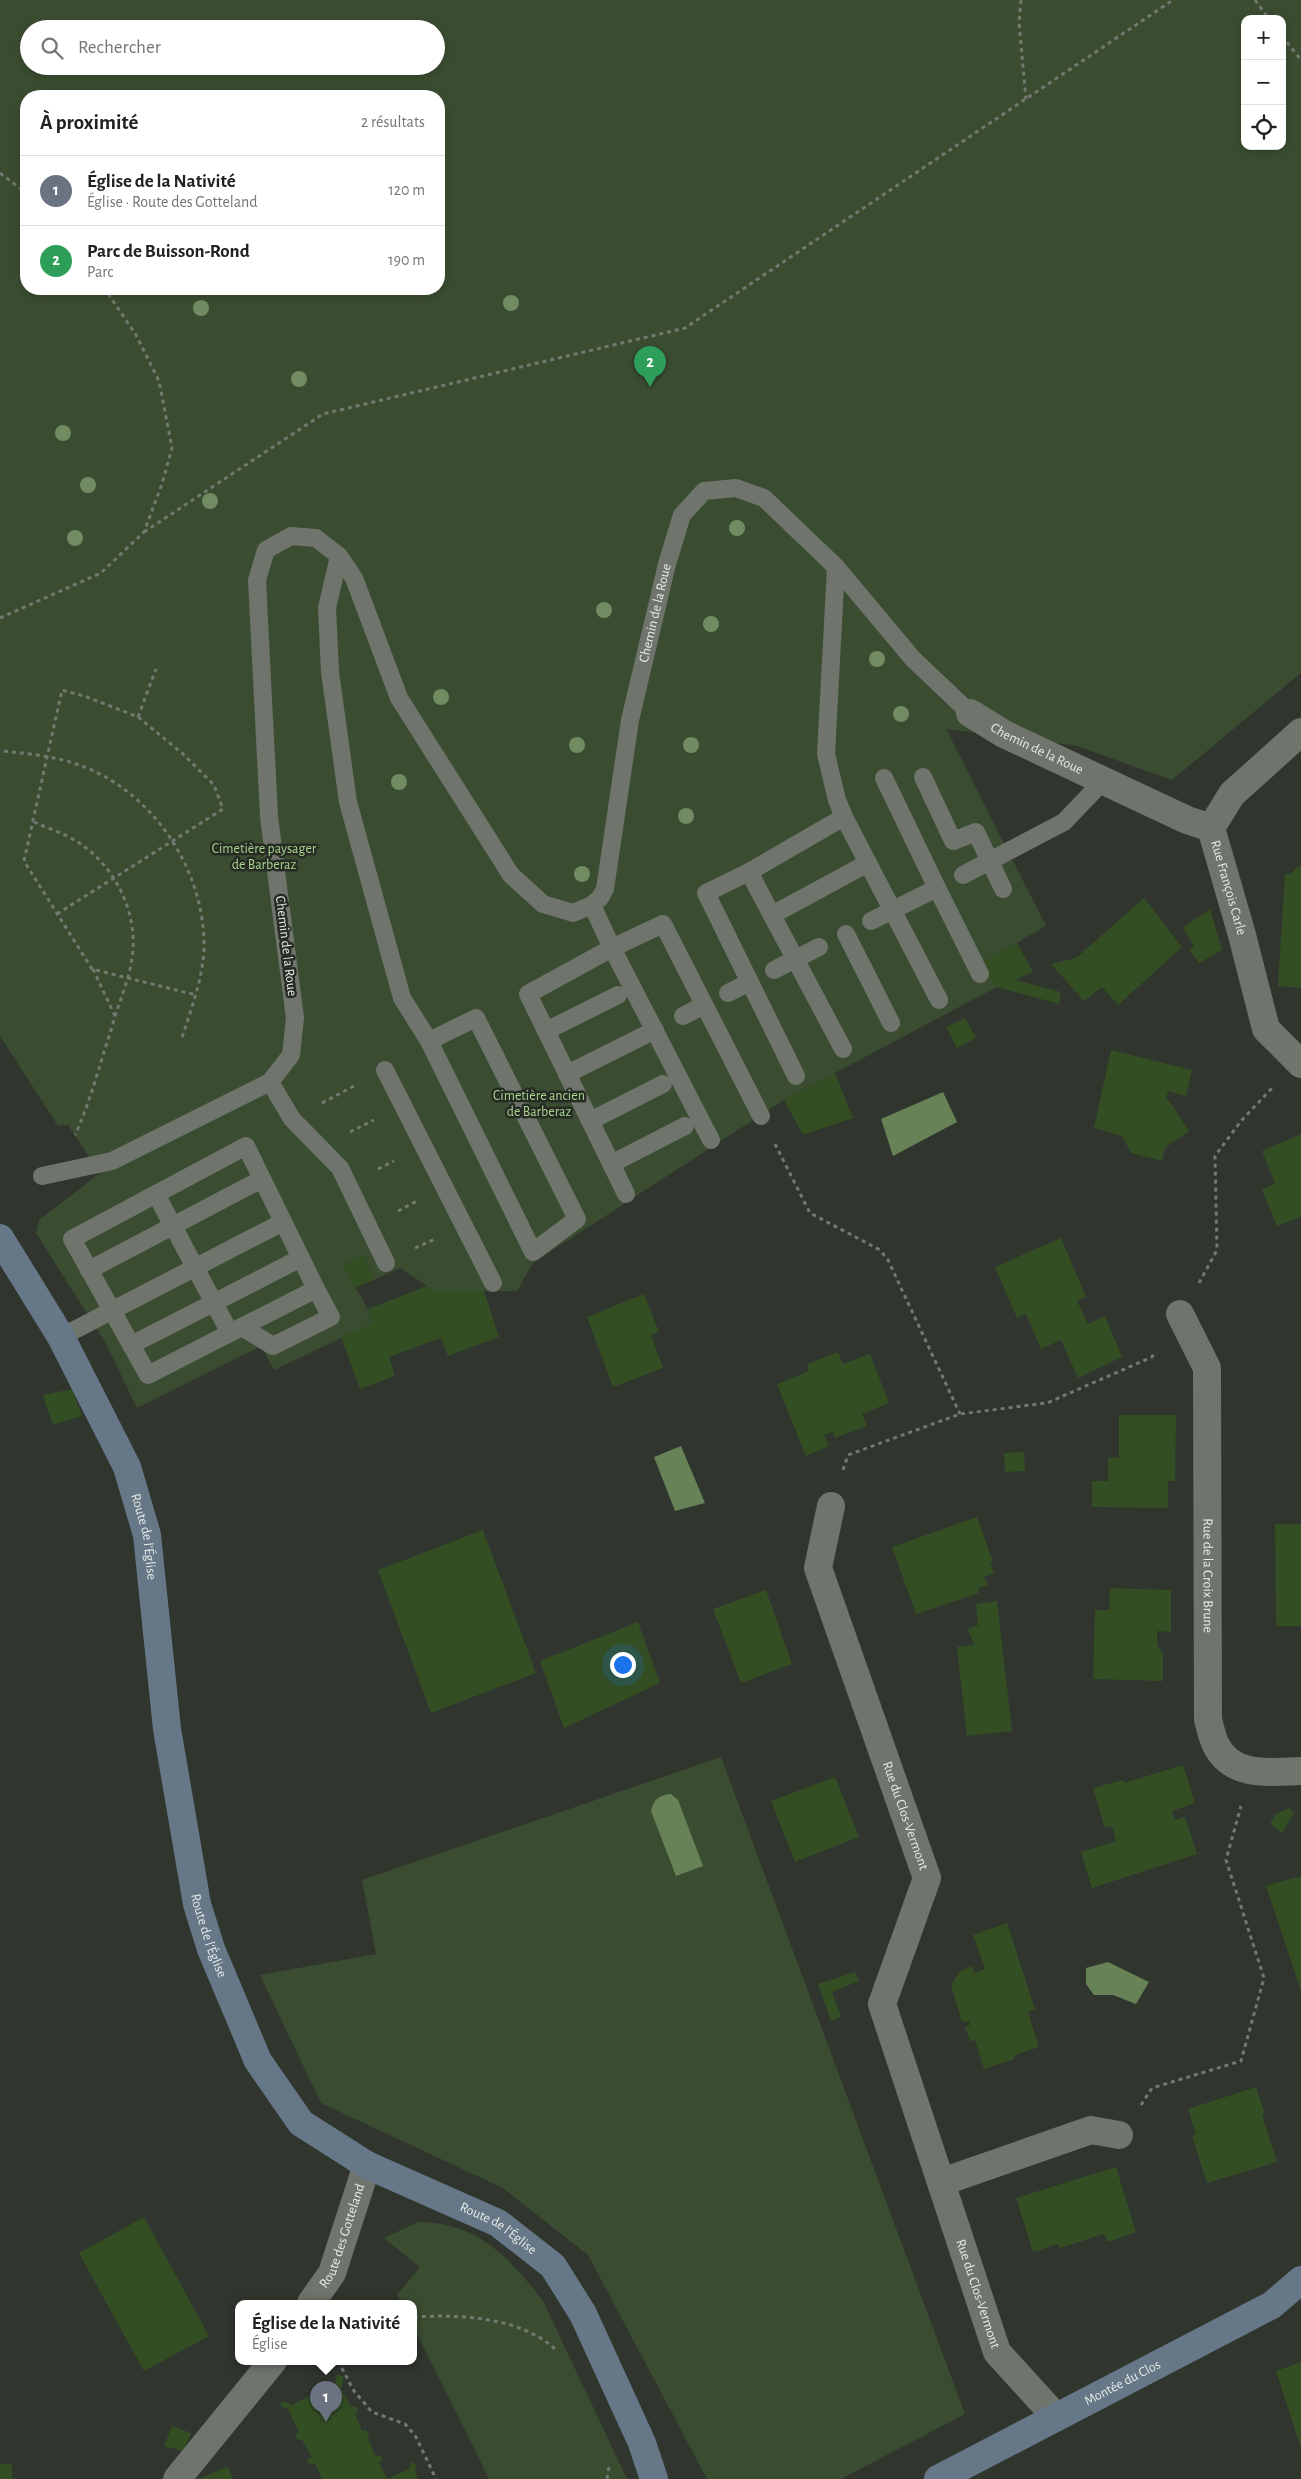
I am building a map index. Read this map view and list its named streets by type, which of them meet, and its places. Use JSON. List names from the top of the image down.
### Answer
{
  "streets": {
    "street": [
      "Chemin de la Roue",
      "Rue François Carle",
      "Route de l'Église",
      "Rue de la Croix Brune",
      "Rue du Clos-Vermont",
      "Route des Gotteland",
      "Montée du Clos"
    ]
  },
  "crossings": [
    ["Chemin de la Roue", "Rue François Carle"],
    ["Route de l'Église", "Route des Gotteland"],
    ["Rue du Clos-Vermont", "Montée du Clos"]
  ],
  "parks": ["Cimetière paysager de Barberaz", "Cimetière ancien de Barberaz"],
  "page": {
    "map_buttons": ["+", "−"],
    "search": "Rechercher",
    "heading": ["À proximité", "2 résultats"],
    "list": [
      {
        "mark": "1",
        "name": "Église de la Nativité",
        "note": "Église · Route des Gotteland",
        "value": "120 m"
      },
      {
        "mark": "2",
        "name": "Parc de Buisson-Rond",
        "note": "Parc",
        "value": "190 m"
      }
    ],
    "pins": ["2", "1"],
    "popup": ["Église de la Nativité", "Église"]
  }
}
